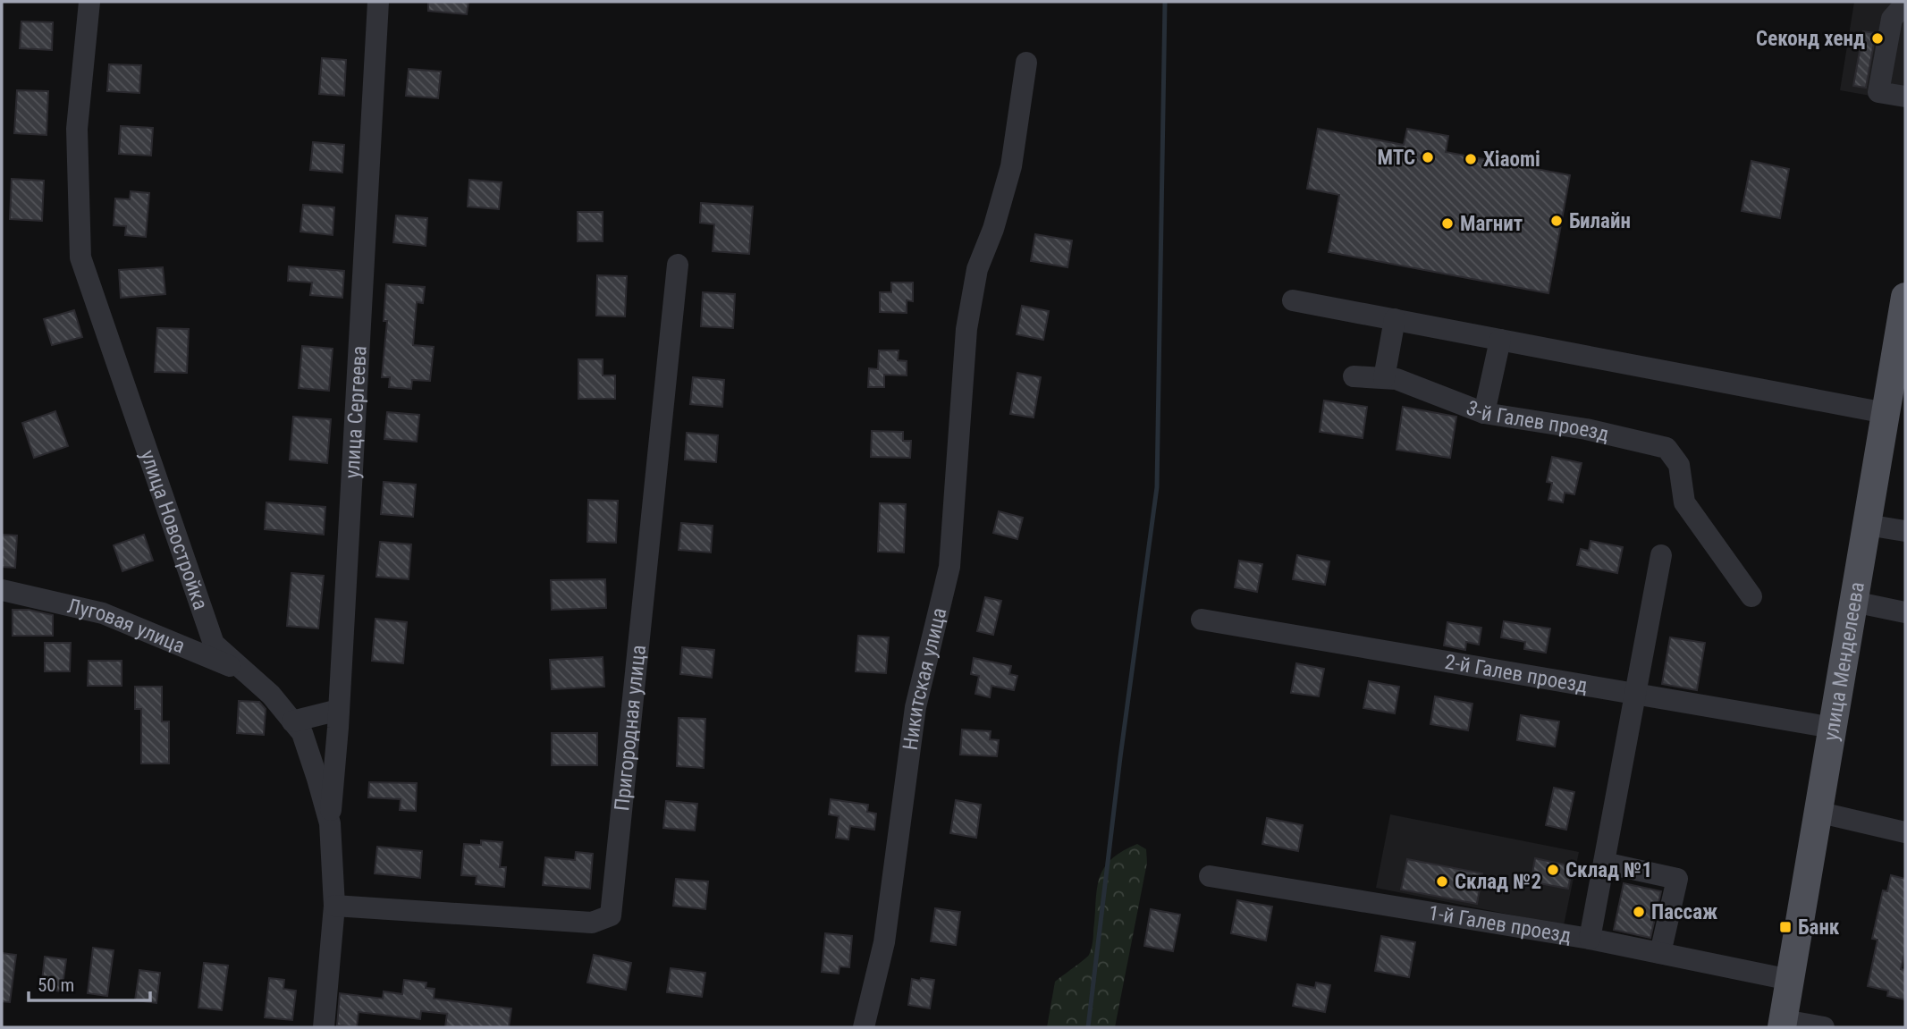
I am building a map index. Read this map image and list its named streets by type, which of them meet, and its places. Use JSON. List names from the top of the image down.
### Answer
{
  "streets": {
    "main road": ["улица Менделеева"],
    "street": [
      "улица Сергеева",
      "3-й Галев проезд",
      "улица Новостройка",
      "Луговая улица",
      "2-й Галев проезд",
      "Никитская улица",
      "Пригородная улица",
      "1-й Галев проезд"
    ]
  },
  "crossings": [
    ["улица Сергеева", "улица Новостройка"],
    ["улица Новостройка", "Луговая улица"],
    ["улица Новостройка", "Пригородная улица"],
    ["улица Менделеева", "2-й Галев проезд"],
    ["улица Менделеева", "1-й Галев проезд"]
  ],
  "places": {
    "other": [
      "Секонд хенд",
      "МТС",
      "Xiaomi",
      "Билайн",
      "Магнит",
      "Склад №1",
      "Склад №2",
      "Пассаж"
    ],
    "transit": ["Банк"]
  },
  "scale_bar": "50 m"
}
